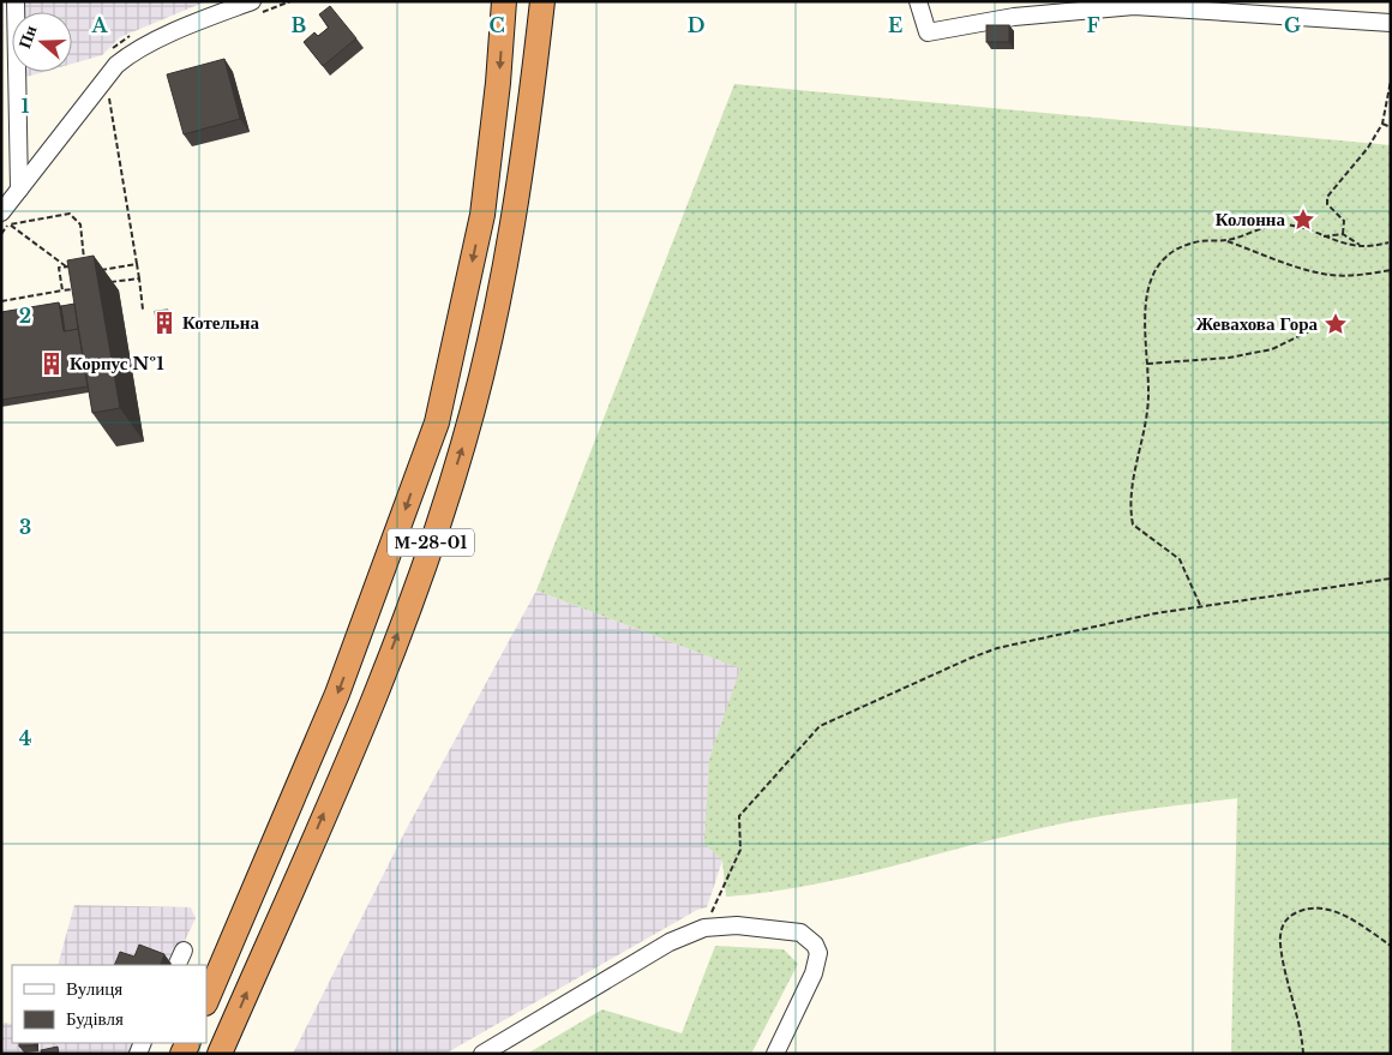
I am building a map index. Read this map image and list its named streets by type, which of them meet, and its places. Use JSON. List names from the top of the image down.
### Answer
{
  "streets": {
    "highway": ["М-28-01"]
  },
  "places": {
    "place": ["Колонна", "Жевахова Гора"],
    "building": ["Котельна", "Корпус №1"]
  },
  "legend": ["Вулиця", "Будівля"],
  "north": "left",
  "grid": {
    "columns": [
      "A",
      "B",
      "C",
      "D",
      "E",
      "F",
      "G"
    ],
    "rows": [
      "1",
      "2",
      "3",
      "4"
    ]
  }
}
